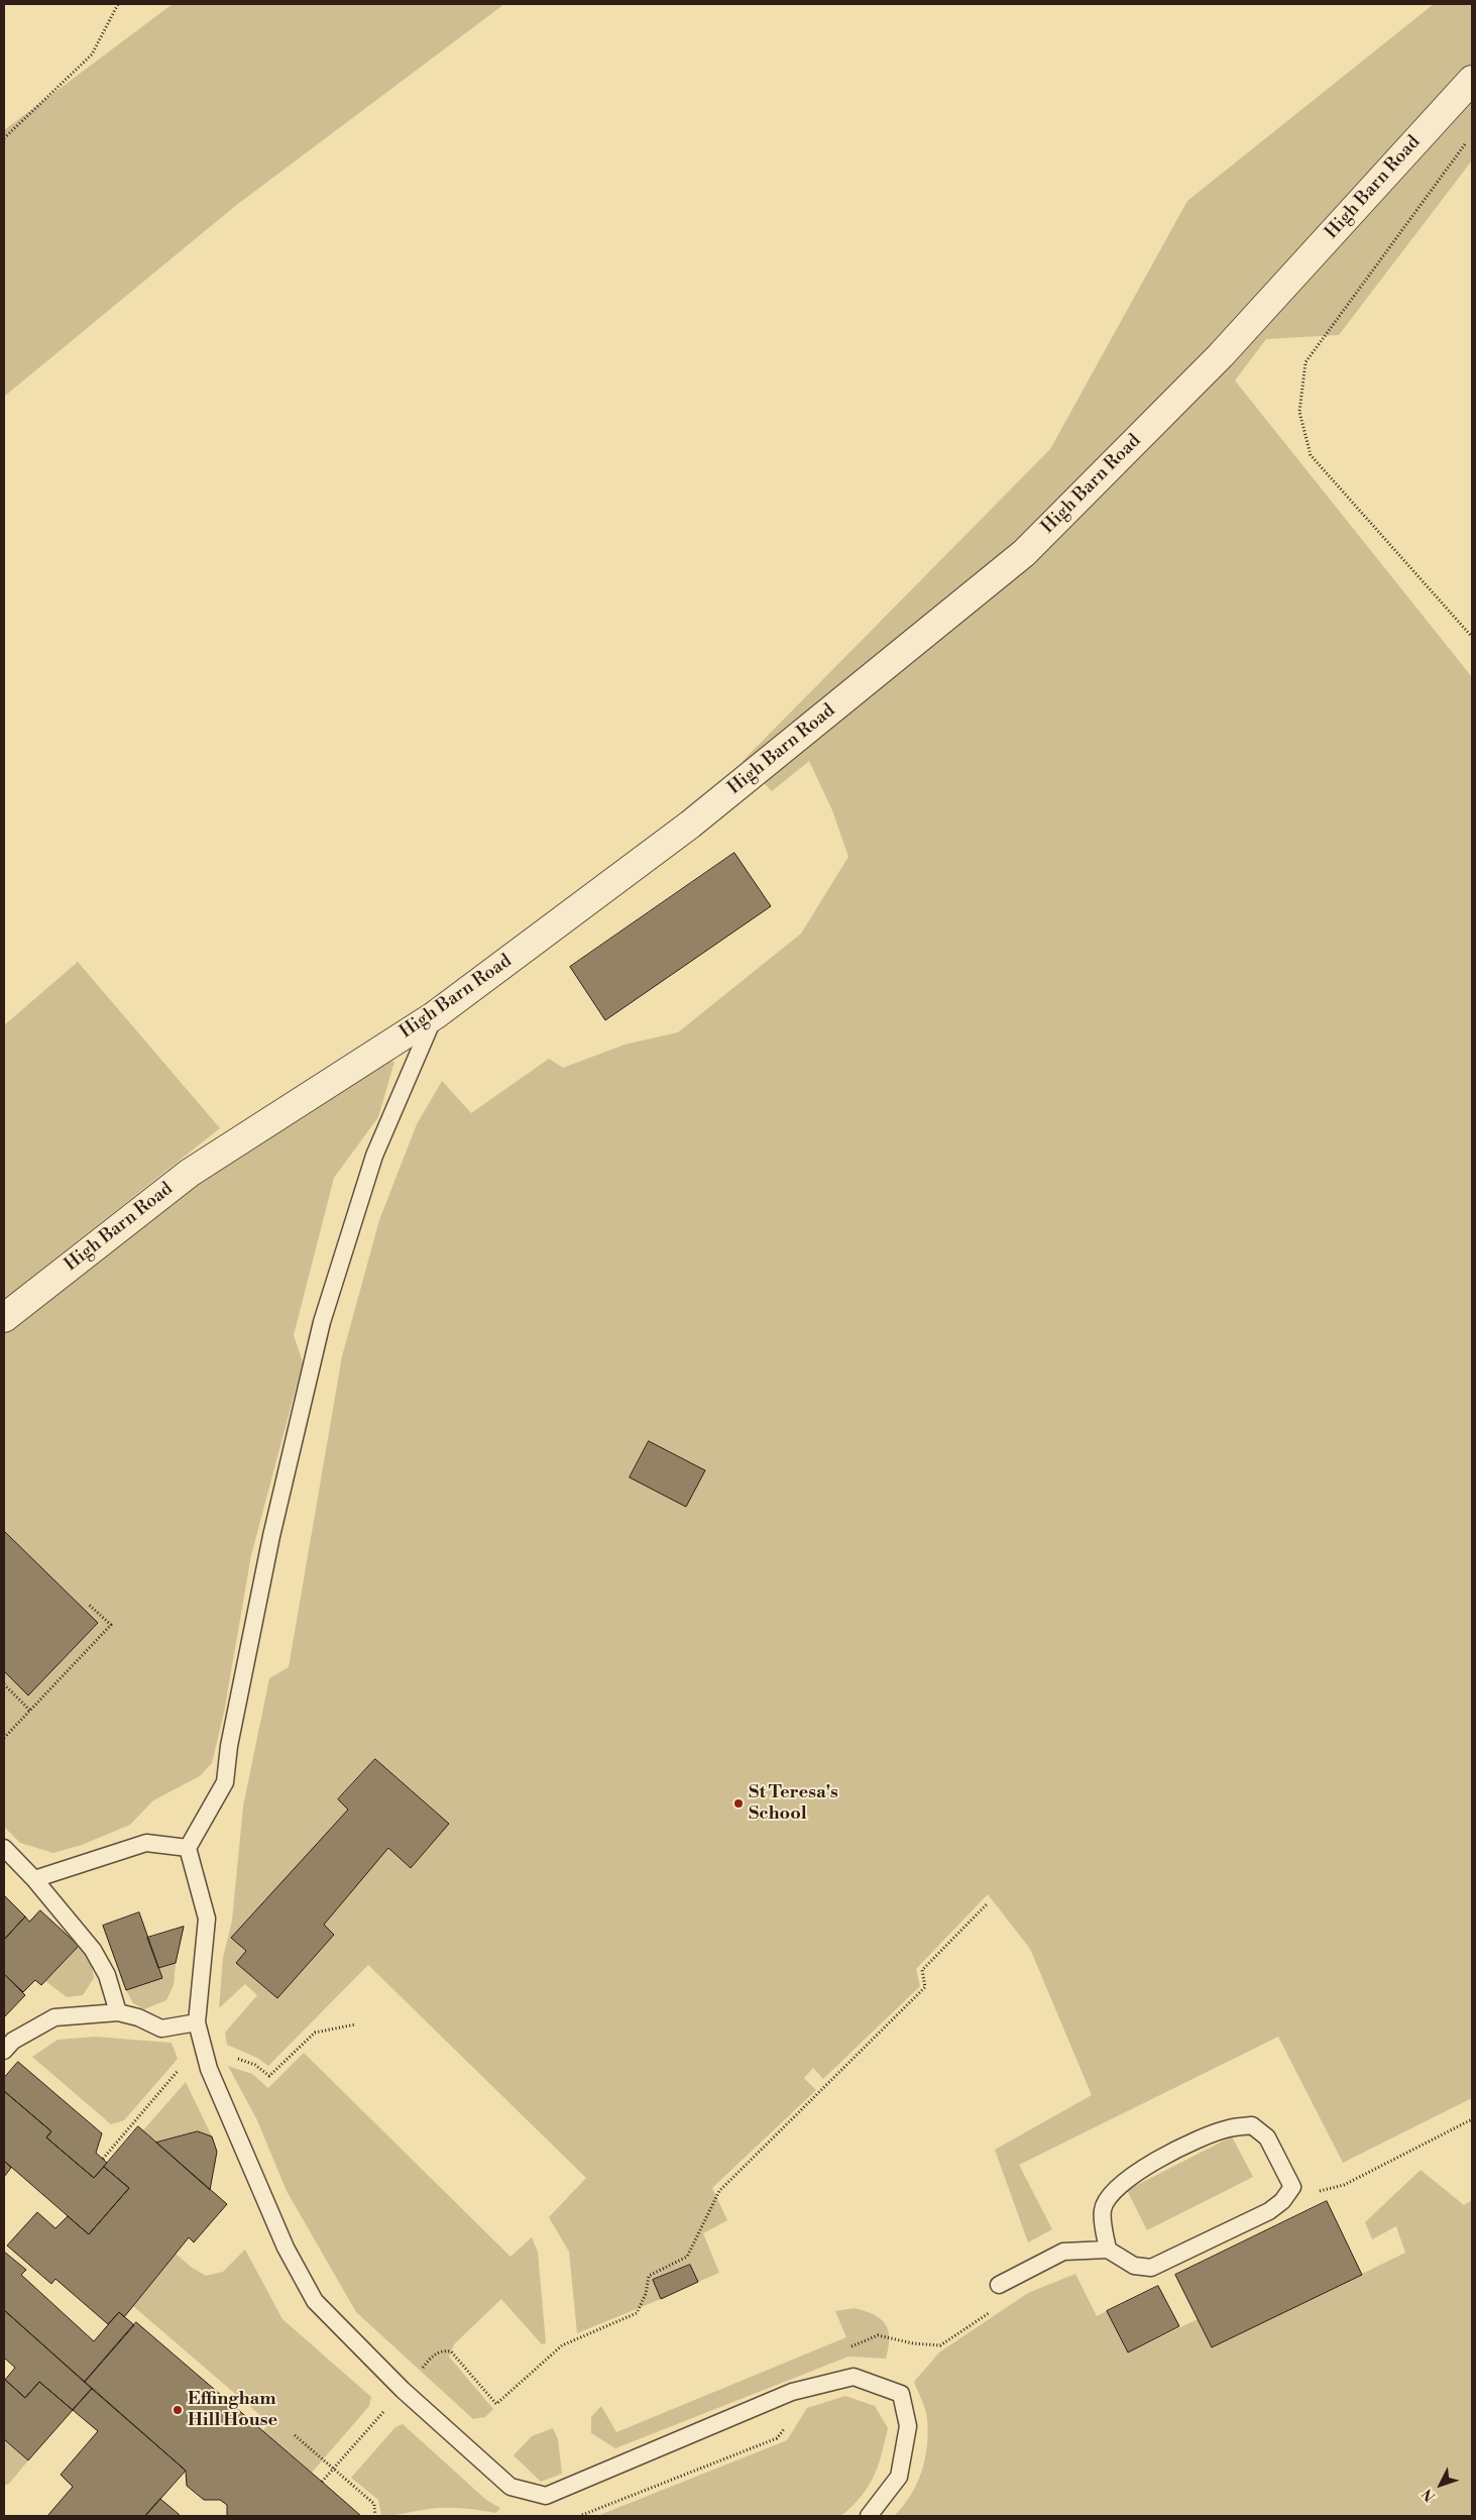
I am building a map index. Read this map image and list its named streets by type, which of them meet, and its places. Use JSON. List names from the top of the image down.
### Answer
{
  "streets": {
    "street": ["High Barn Road"]
  },
  "places": ["St Teresa's School", "Effingham Hill House"],
  "north": "bottom left"
}
